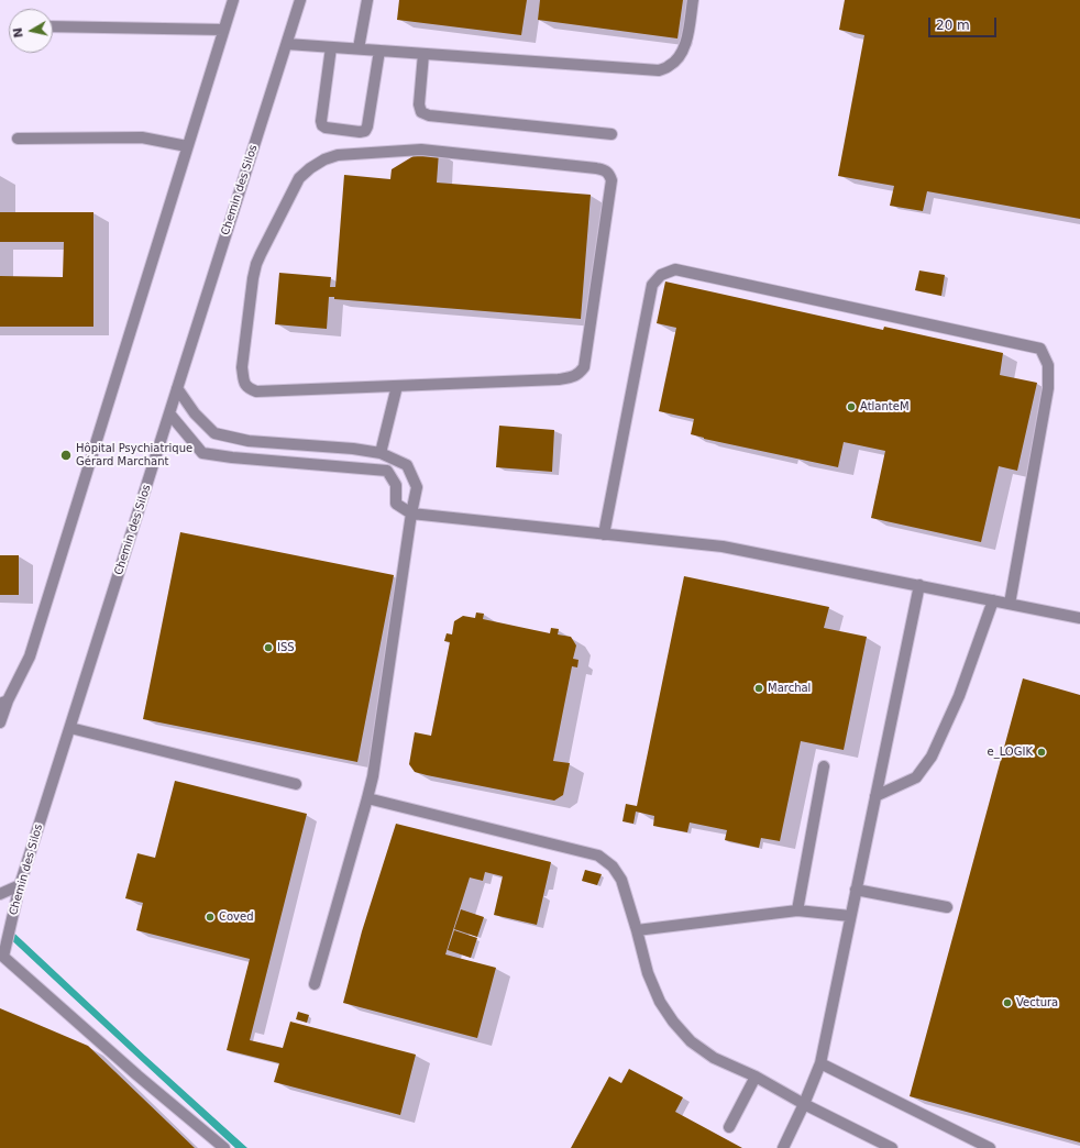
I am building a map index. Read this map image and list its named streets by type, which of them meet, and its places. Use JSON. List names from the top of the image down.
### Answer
{
  "streets": {
    "street": ["Chemin des Silos"]
  },
  "places": [
    "AtlanteM",
    "Hôpital Psychiatrique Gérard Marchant",
    "ISS",
    "Marchal",
    "e_LOGIK",
    "Coved",
    "Vectura"
  ],
  "scale_bar": "20 m",
  "north": "left"
}
